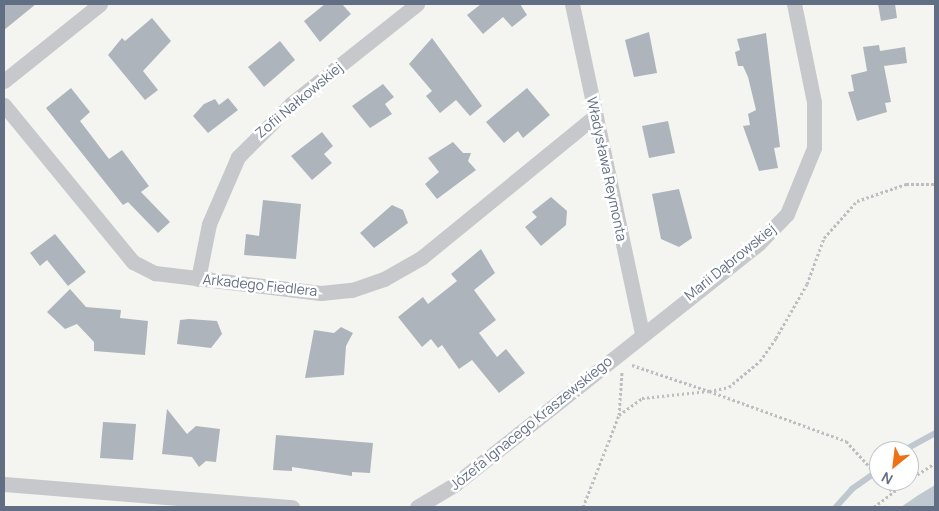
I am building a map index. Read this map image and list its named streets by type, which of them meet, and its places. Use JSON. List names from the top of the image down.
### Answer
{
  "streets": {
    "street": [
      "Zofii Nałkowskiej",
      "Władysława Reymonta",
      "Marii Dąbrowskiej",
      "Arkadego Fiedlera",
      "Józefa Ignacego Kraszewskiego"
    ]
  },
  "crossings": [
    ["Zofii Nałkowskiej", "Arkadego Fiedlera"],
    ["Władysława Reymonta", "Marii Dąbrowskiej"],
    ["Władysława Reymonta", "Arkadego Fiedlera"],
    ["Władysława Reymonta", "Józefa Ignacego Kraszewskiego"],
    ["Marii Dąbrowskiej", "Józefa Ignacego Kraszewskiego"]
  ],
  "north": "bottom left"
}
